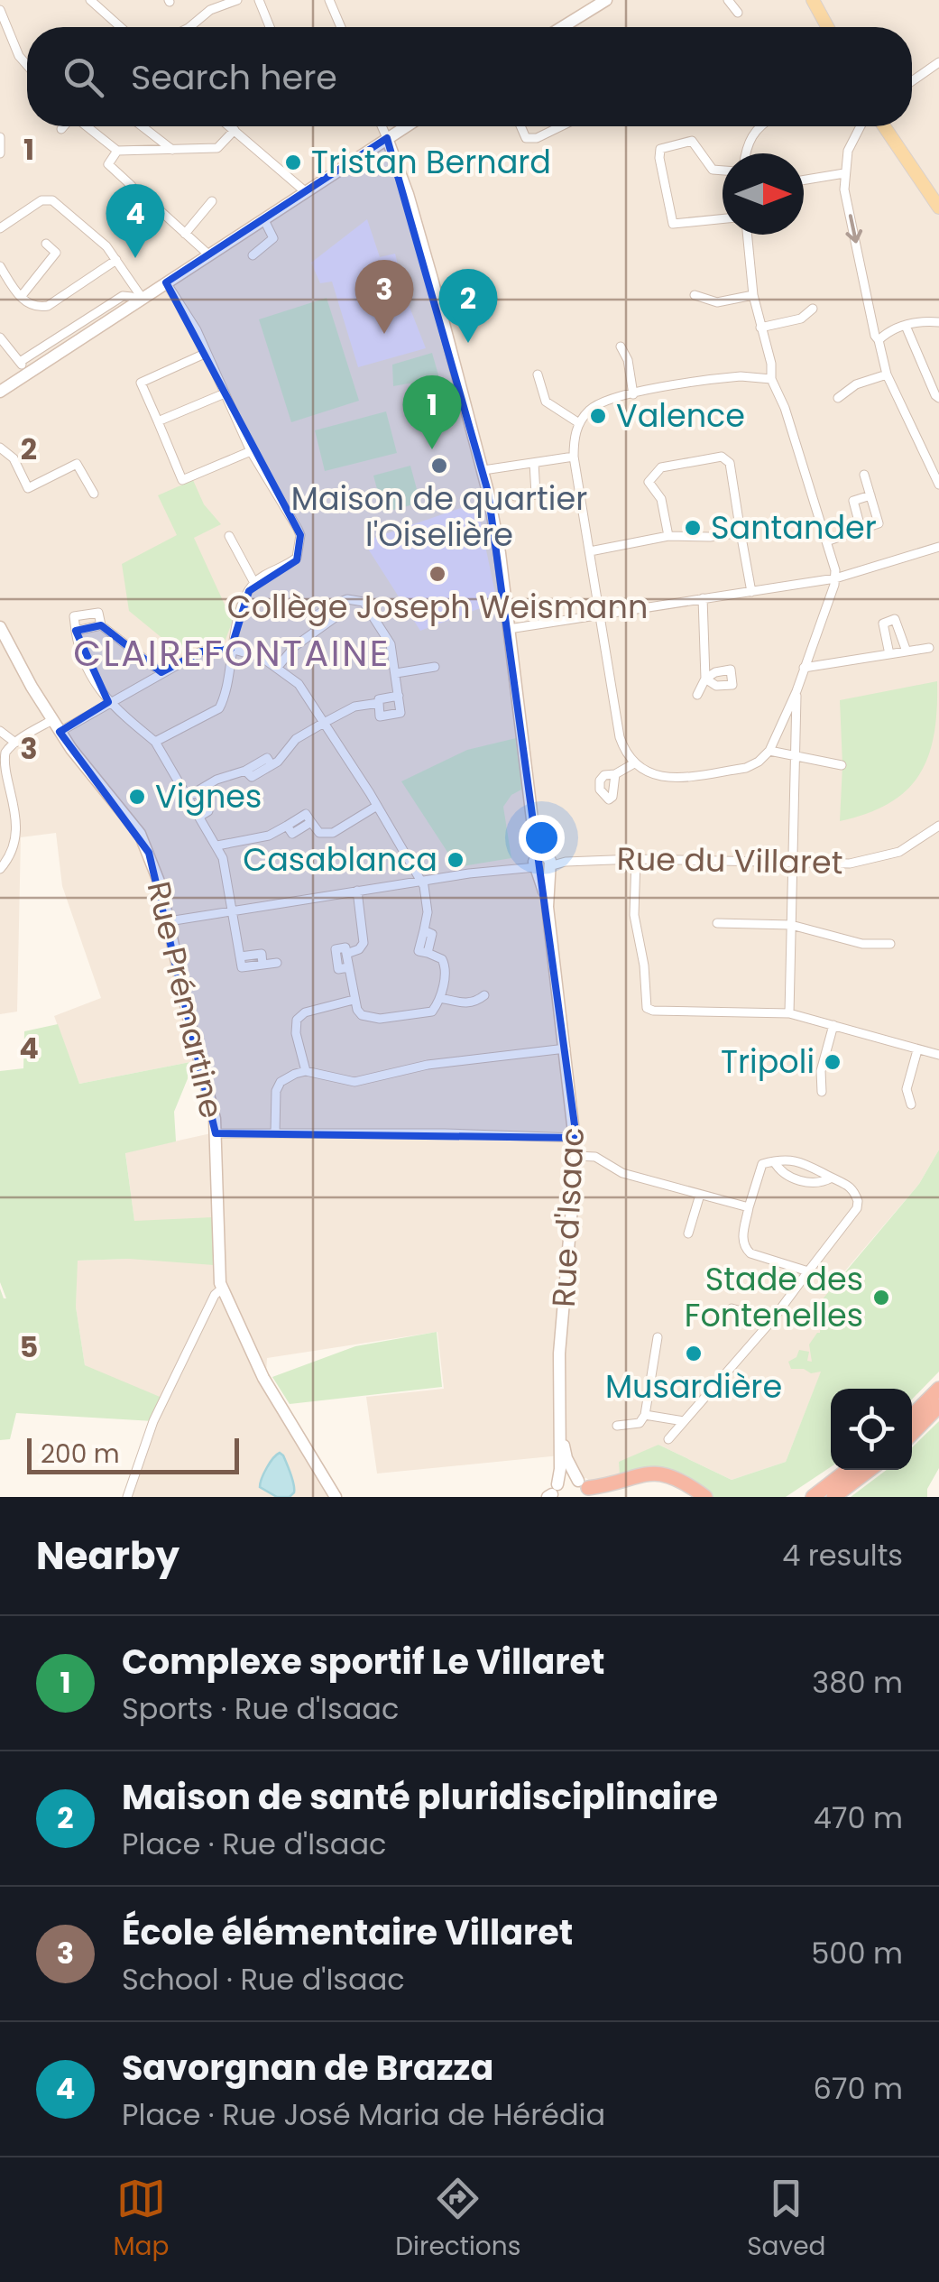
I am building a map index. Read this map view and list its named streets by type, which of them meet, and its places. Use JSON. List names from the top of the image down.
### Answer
{
  "streets": {
    "street": ["Rue du Villaret", "Rue Prémartine", "Rue d'Isaac"]
  },
  "crossings": [
    ["Rue du Villaret", "Rue Prémartine"],
    ["Rue du Villaret", "Rue d'Isaac"]
  ],
  "districts": ["CLAIREFONTAINE"],
  "places": [
    "Tristan Bernard",
    "Valence",
    "Maison de quartier l'Oiselière",
    "Santander",
    "Collège Joseph Weismann",
    "Vignes",
    "Casablanca",
    "Tripoli",
    "Stade des Fontenelles",
    "Musardière"
  ],
  "scale_bar": "200 m",
  "north": "right",
  "page": {
    "search": "Search here",
    "pins": [
      "4",
      "3",
      "2",
      "1"
    ],
    "scale": "200 m",
    "heading": ["Nearby", "4 results"],
    "list": [
      {
        "mark": "1",
        "name": "Complexe sportif Le Villaret",
        "note": "Sports · Rue d'Isaac",
        "value": "380 m"
      },
      {
        "mark": "2",
        "name": "Maison de santé pluridisciplinaire",
        "note": "Place · Rue d'Isaac",
        "value": "470 m"
      },
      {
        "mark": "3",
        "name": "École élémentaire Villaret",
        "note": "School · Rue d'Isaac",
        "value": "500 m"
      },
      {
        "mark": "4",
        "name": "Savorgnan de Brazza",
        "note": "Place · Rue José Maria de Hérédia",
        "value": "670 m"
      }
    ],
    "nav": ["Map", "Directions", "Saved"]
  },
  "grid": {
    "rows": [
      "1",
      "2",
      "3",
      "4",
      "5"
    ]
  }
}
